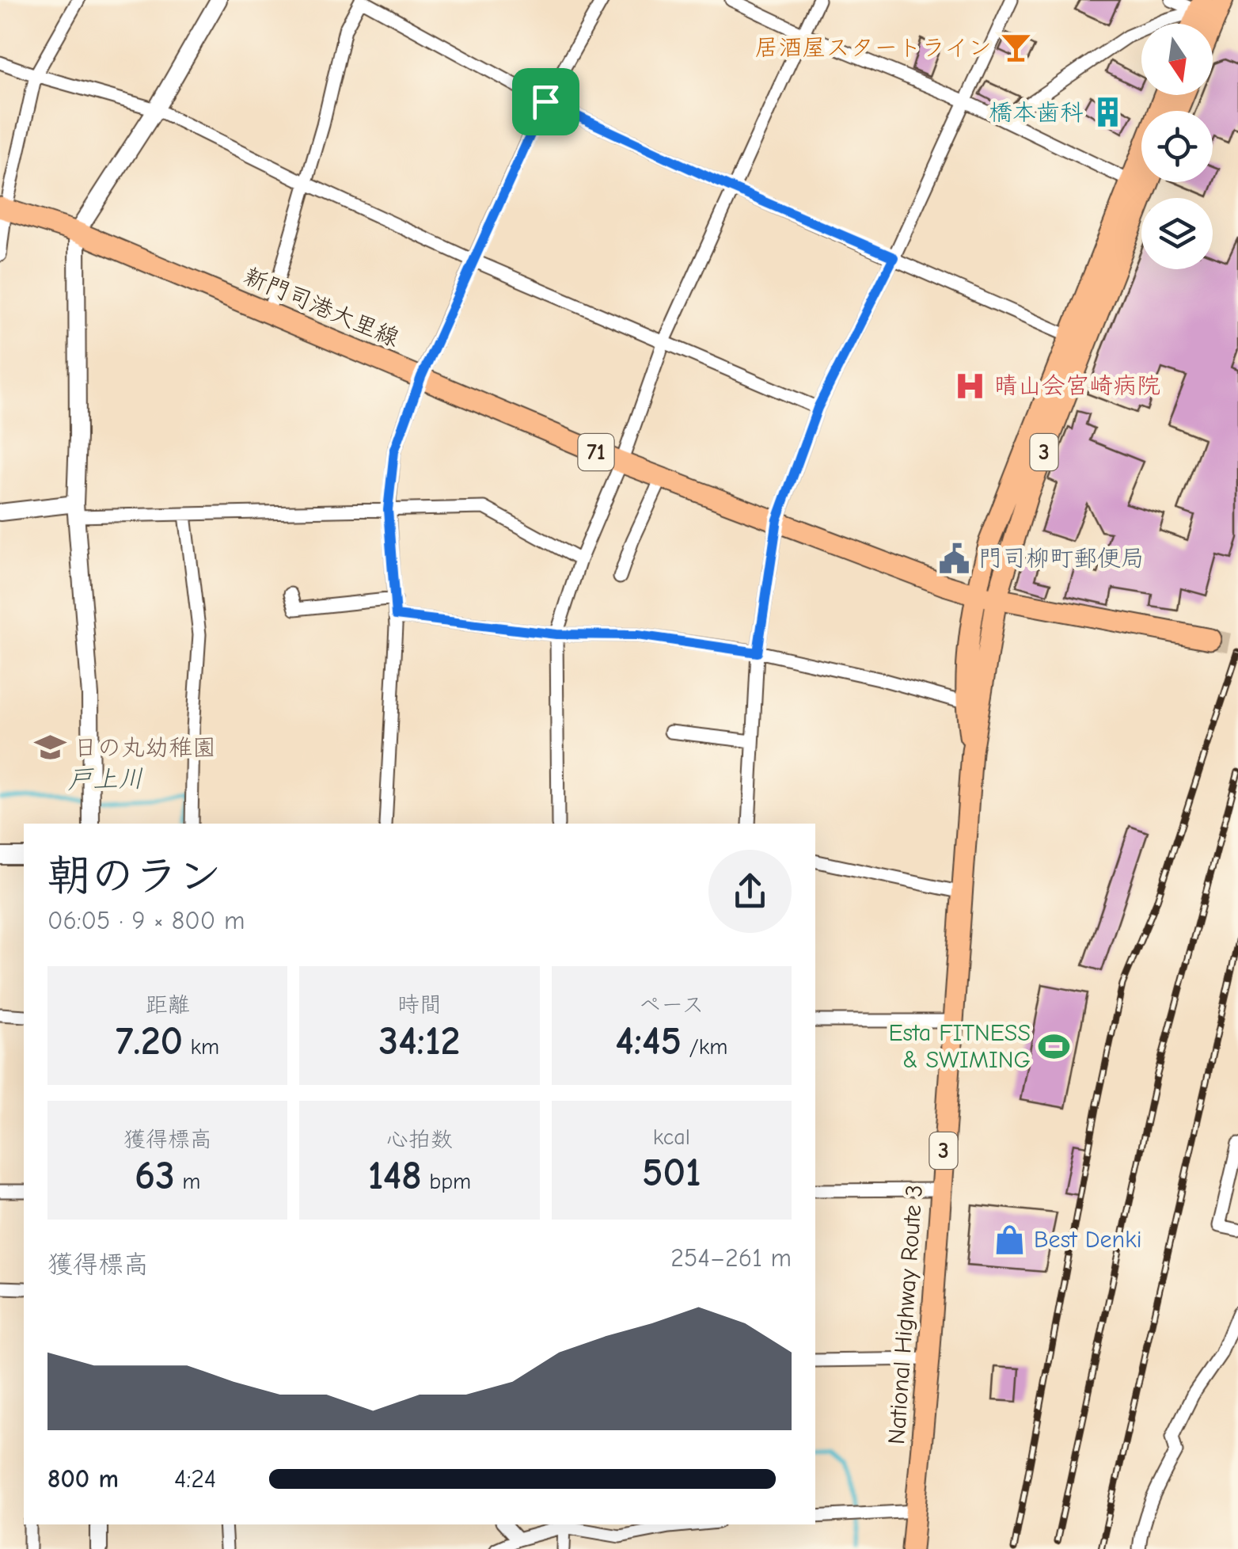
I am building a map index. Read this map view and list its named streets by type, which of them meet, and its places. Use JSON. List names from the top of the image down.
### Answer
{
  "streets": {
    "main road": [
      "新門司港大里線",
      "71",
      "3",
      "National Highway Route 3"
    ]
  },
  "crossings": [
    ["新門司港大里線", "National Highway Route 3"]
  ],
  "water": ["戸上川"],
  "places": {
    "bar": ["居酒屋スタートライン"],
    "building": ["橋本歯科"],
    "hospital": ["晴山会宮崎病院"],
    "public building": ["門司柳町郵便局"],
    "school or university": ["日の丸幼稚園"],
    "sports": ["Esta FITNESS & SWIMING"],
    "shop": ["Best Denki"]
  },
  "north": "bottom",
  "page": {
    "heading": ["朝のラン", "06:05 · 9 × 800 m"],
    "stats": [
      ["距離", "7.20 km"],
      ["時間", "34:12"],
      ["ペース", "4:45 /km"],
      ["獲得標高", "63 m"],
      ["心拍数", "148 bpm"],
      ["kcal", "501"]
    ],
    "chart": ["獲得標高", "254–261 m"],
    "list": [
      {
        "name": "800 m",
        "note": "4:24"
      }
    ]
  }
}
